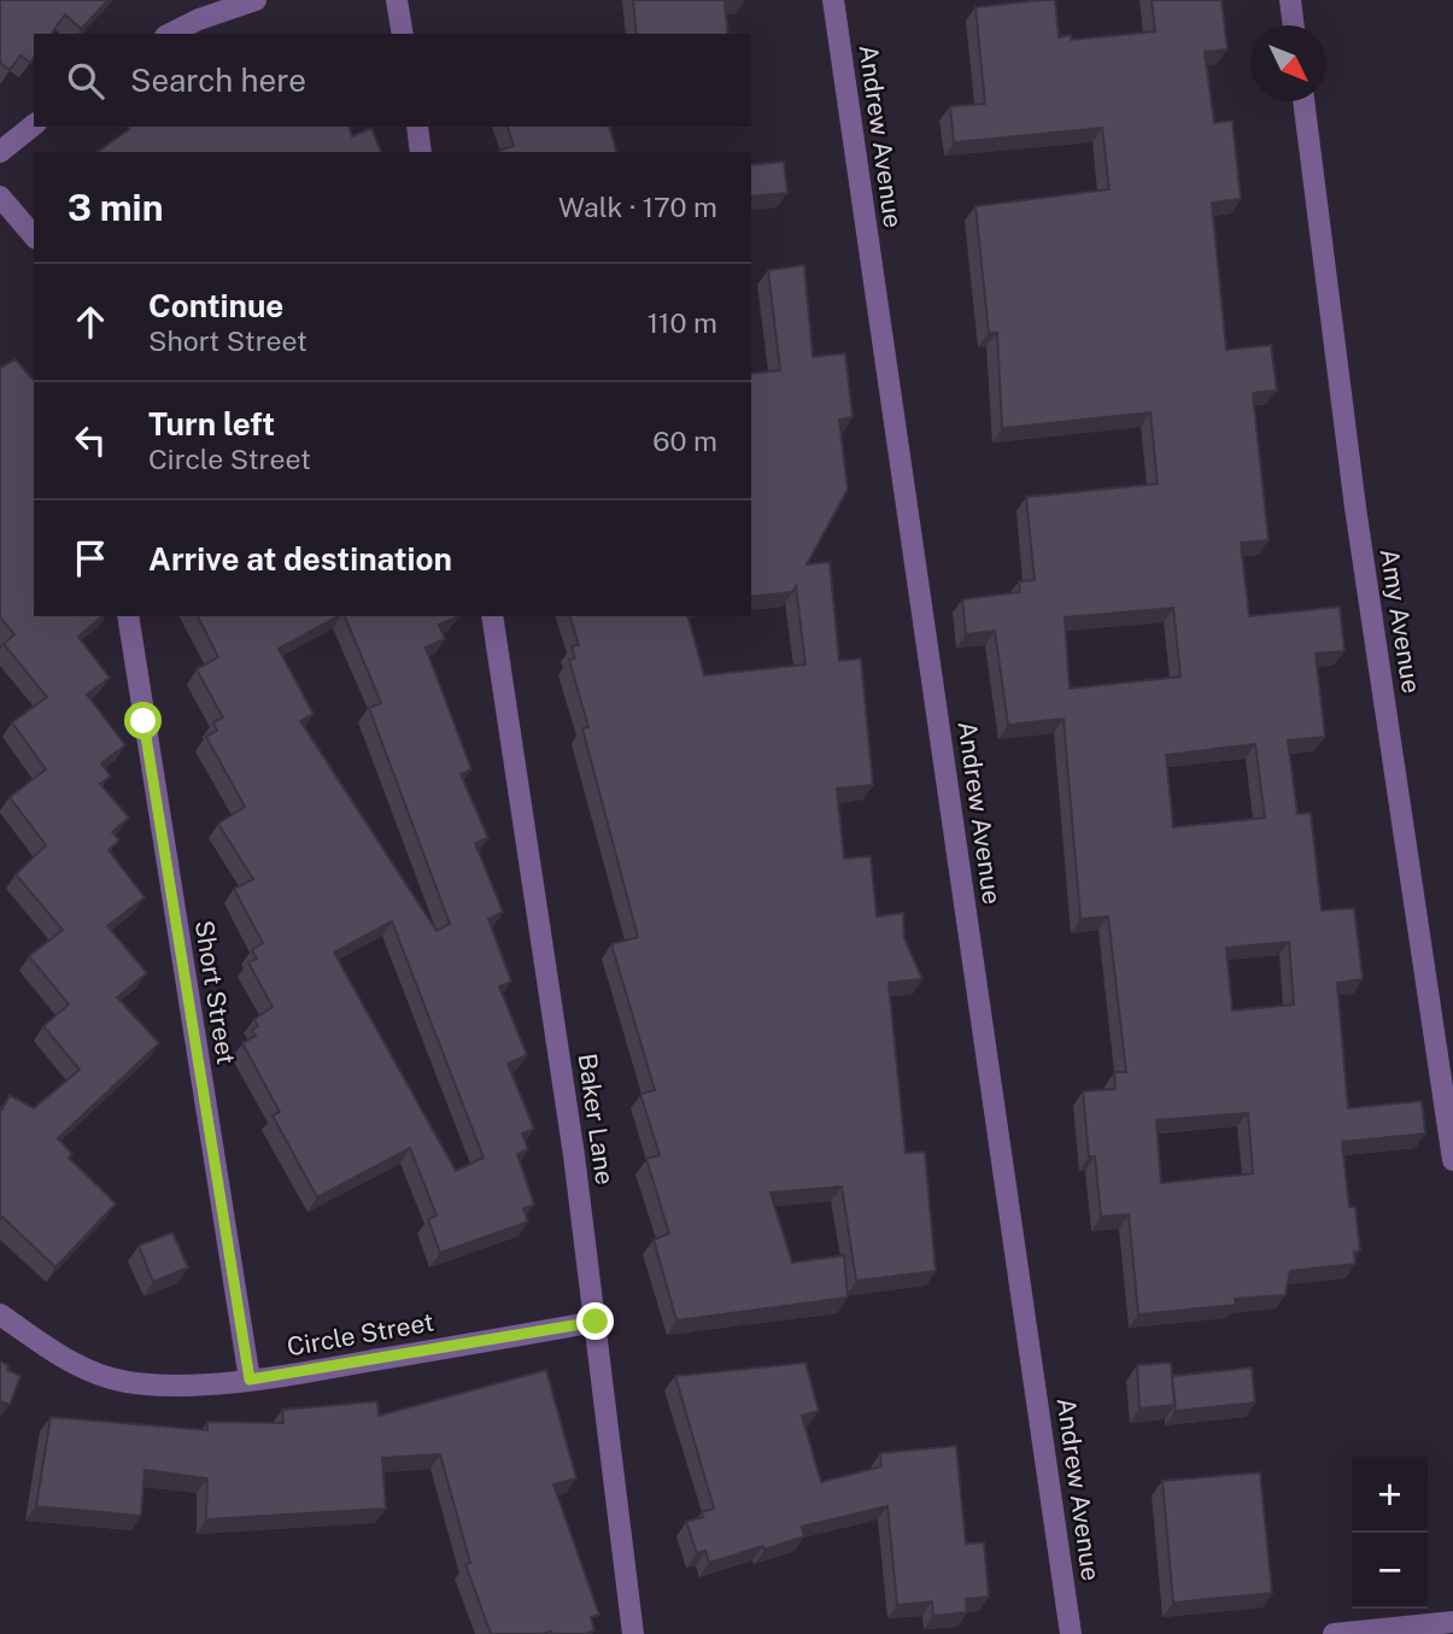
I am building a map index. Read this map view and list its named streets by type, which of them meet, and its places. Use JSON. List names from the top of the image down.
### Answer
{
  "streets": {
    "street": [
      "Andrew Avenue",
      "Amy Avenue",
      "Short Street",
      "Baker Lane",
      "Circle Street"
    ]
  },
  "crossings": [
    ["Short Street", "Circle Street"],
    ["Baker Lane", "Circle Street"]
  ],
  "north": "bottom right",
  "page": {
    "search": "Search here",
    "heading": ["3 min", "Walk · 170 m"],
    "list": [
      ["Continue", "Short Street", "110 m"],
      ["Turn left", "Circle Street", "60 m"],
      "Arrive at destination"
    ],
    "map_buttons": ["+", "−"]
  }
}
